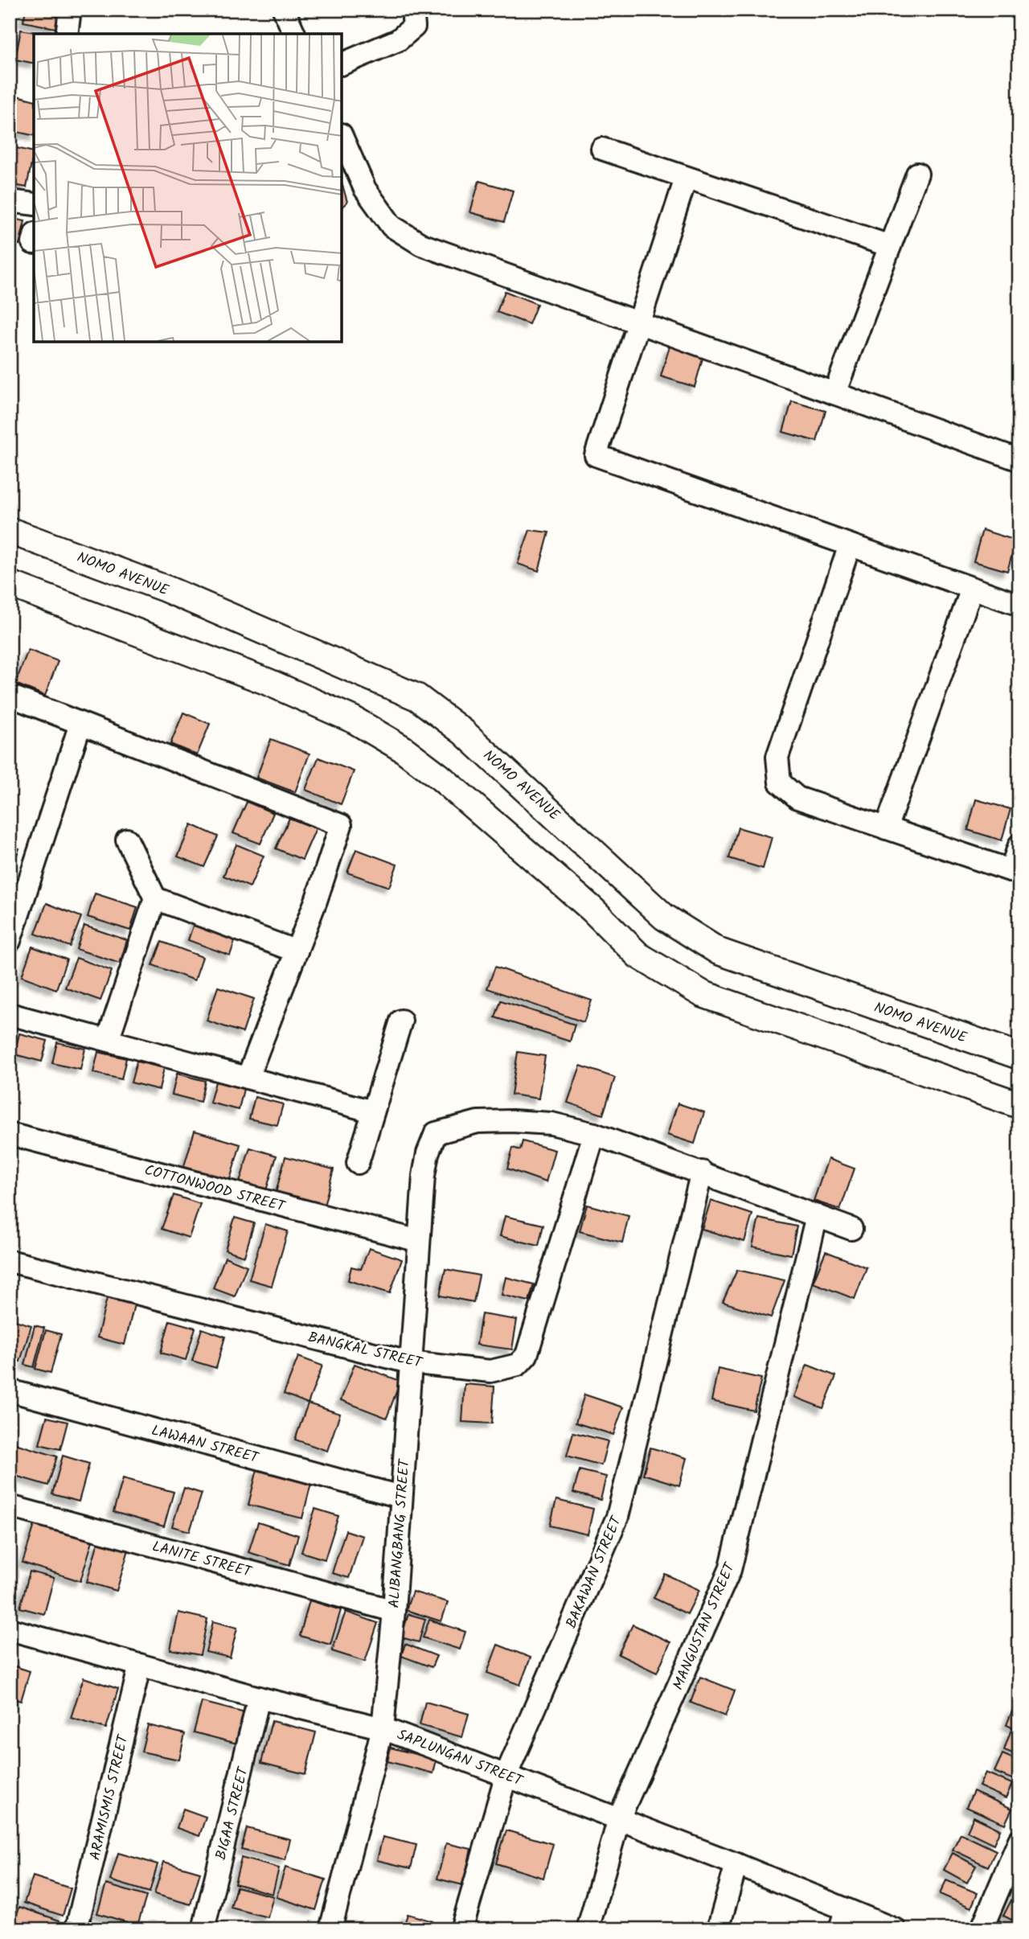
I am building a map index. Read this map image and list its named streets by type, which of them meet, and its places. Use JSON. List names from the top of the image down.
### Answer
{
  "streets": {
    "main road": ["NOMO AVENUE"],
    "street": [
      "COTTONWOOD STREET",
      "BANGKAL STREET",
      "LAWAAN STREET",
      "ALIBANGBANG STREET",
      "LANITE STREET",
      "BAKAWAN STREET",
      "MANGUSTAN STREET",
      "SAPLUNGAN STREET",
      "ARAMISMIS STREET",
      "BIGAA STREET"
    ]
  },
  "crossings": [
    ["COTTONWOOD STREET", "ALIBANGBANG STREET"],
    ["BANGKAL STREET", "ALIBANGBANG STREET"],
    ["LAWAAN STREET", "ALIBANGBANG STREET"],
    ["ALIBANGBANG STREET", "LANITE STREET"],
    ["ALIBANGBANG STREET", "SAPLUNGAN STREET"],
    ["BAKAWAN STREET", "SAPLUNGAN STREET"],
    ["MANGUSTAN STREET", "SAPLUNGAN STREET"],
    ["SAPLUNGAN STREET", "ARAMISMIS STREET"],
    ["SAPLUNGAN STREET", "BIGAA STREET"]
  ]
}
